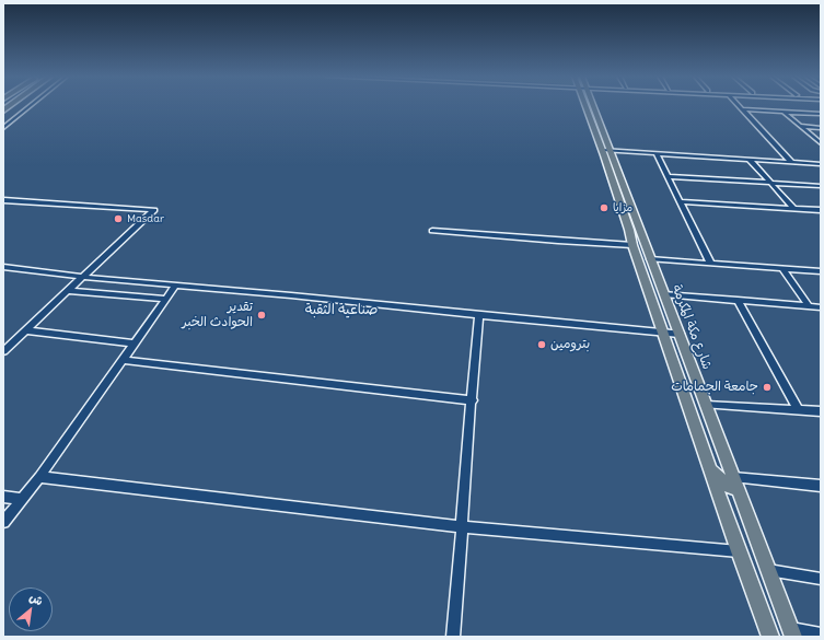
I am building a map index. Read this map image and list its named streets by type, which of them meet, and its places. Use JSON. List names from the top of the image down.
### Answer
{
  "streets": {
    "main road": ["شارع مكة المكرمة"]
  },
  "districts": ["صناعية الثقبة"],
  "places": [
    "مزايا",
    "Masdar",
    "تقدير الحوادث الخبر",
    "بترومين",
    "جامعة الجمامات"
  ],
  "north": "top right"
}
